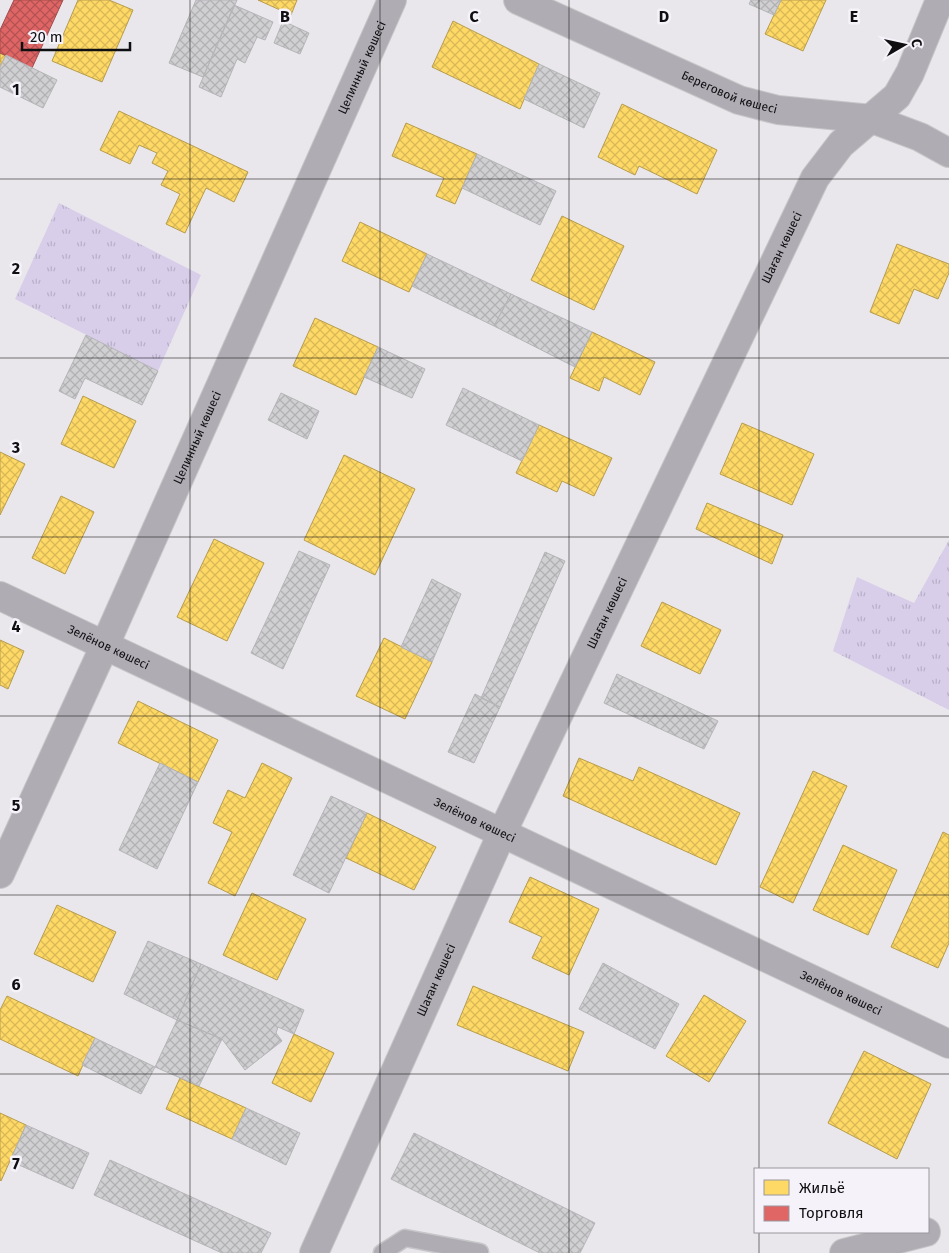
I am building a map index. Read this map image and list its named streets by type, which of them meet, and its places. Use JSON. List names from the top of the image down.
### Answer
{
  "streets": {
    "street": [
      "Целинный көшесі",
      "Береговой көшесі",
      "Шаған көшесі",
      "Зелёнов көшесі"
    ]
  },
  "crossings": [
    ["Целинный көшесі", "Зелёнов көшесі"],
    ["Береговой көшесі", "Шаған көшесі"],
    ["Шаған көшесі", "Зелёнов көшесі"]
  ],
  "legend": ["Жильё", "Торговля"],
  "scale_bar": "20 m",
  "north": "right",
  "grid": {
    "columns": [
      "B",
      "C",
      "D",
      "E"
    ],
    "rows": [
      "1",
      "2",
      "3",
      "4",
      "5",
      "6",
      "7"
    ]
  }
}
